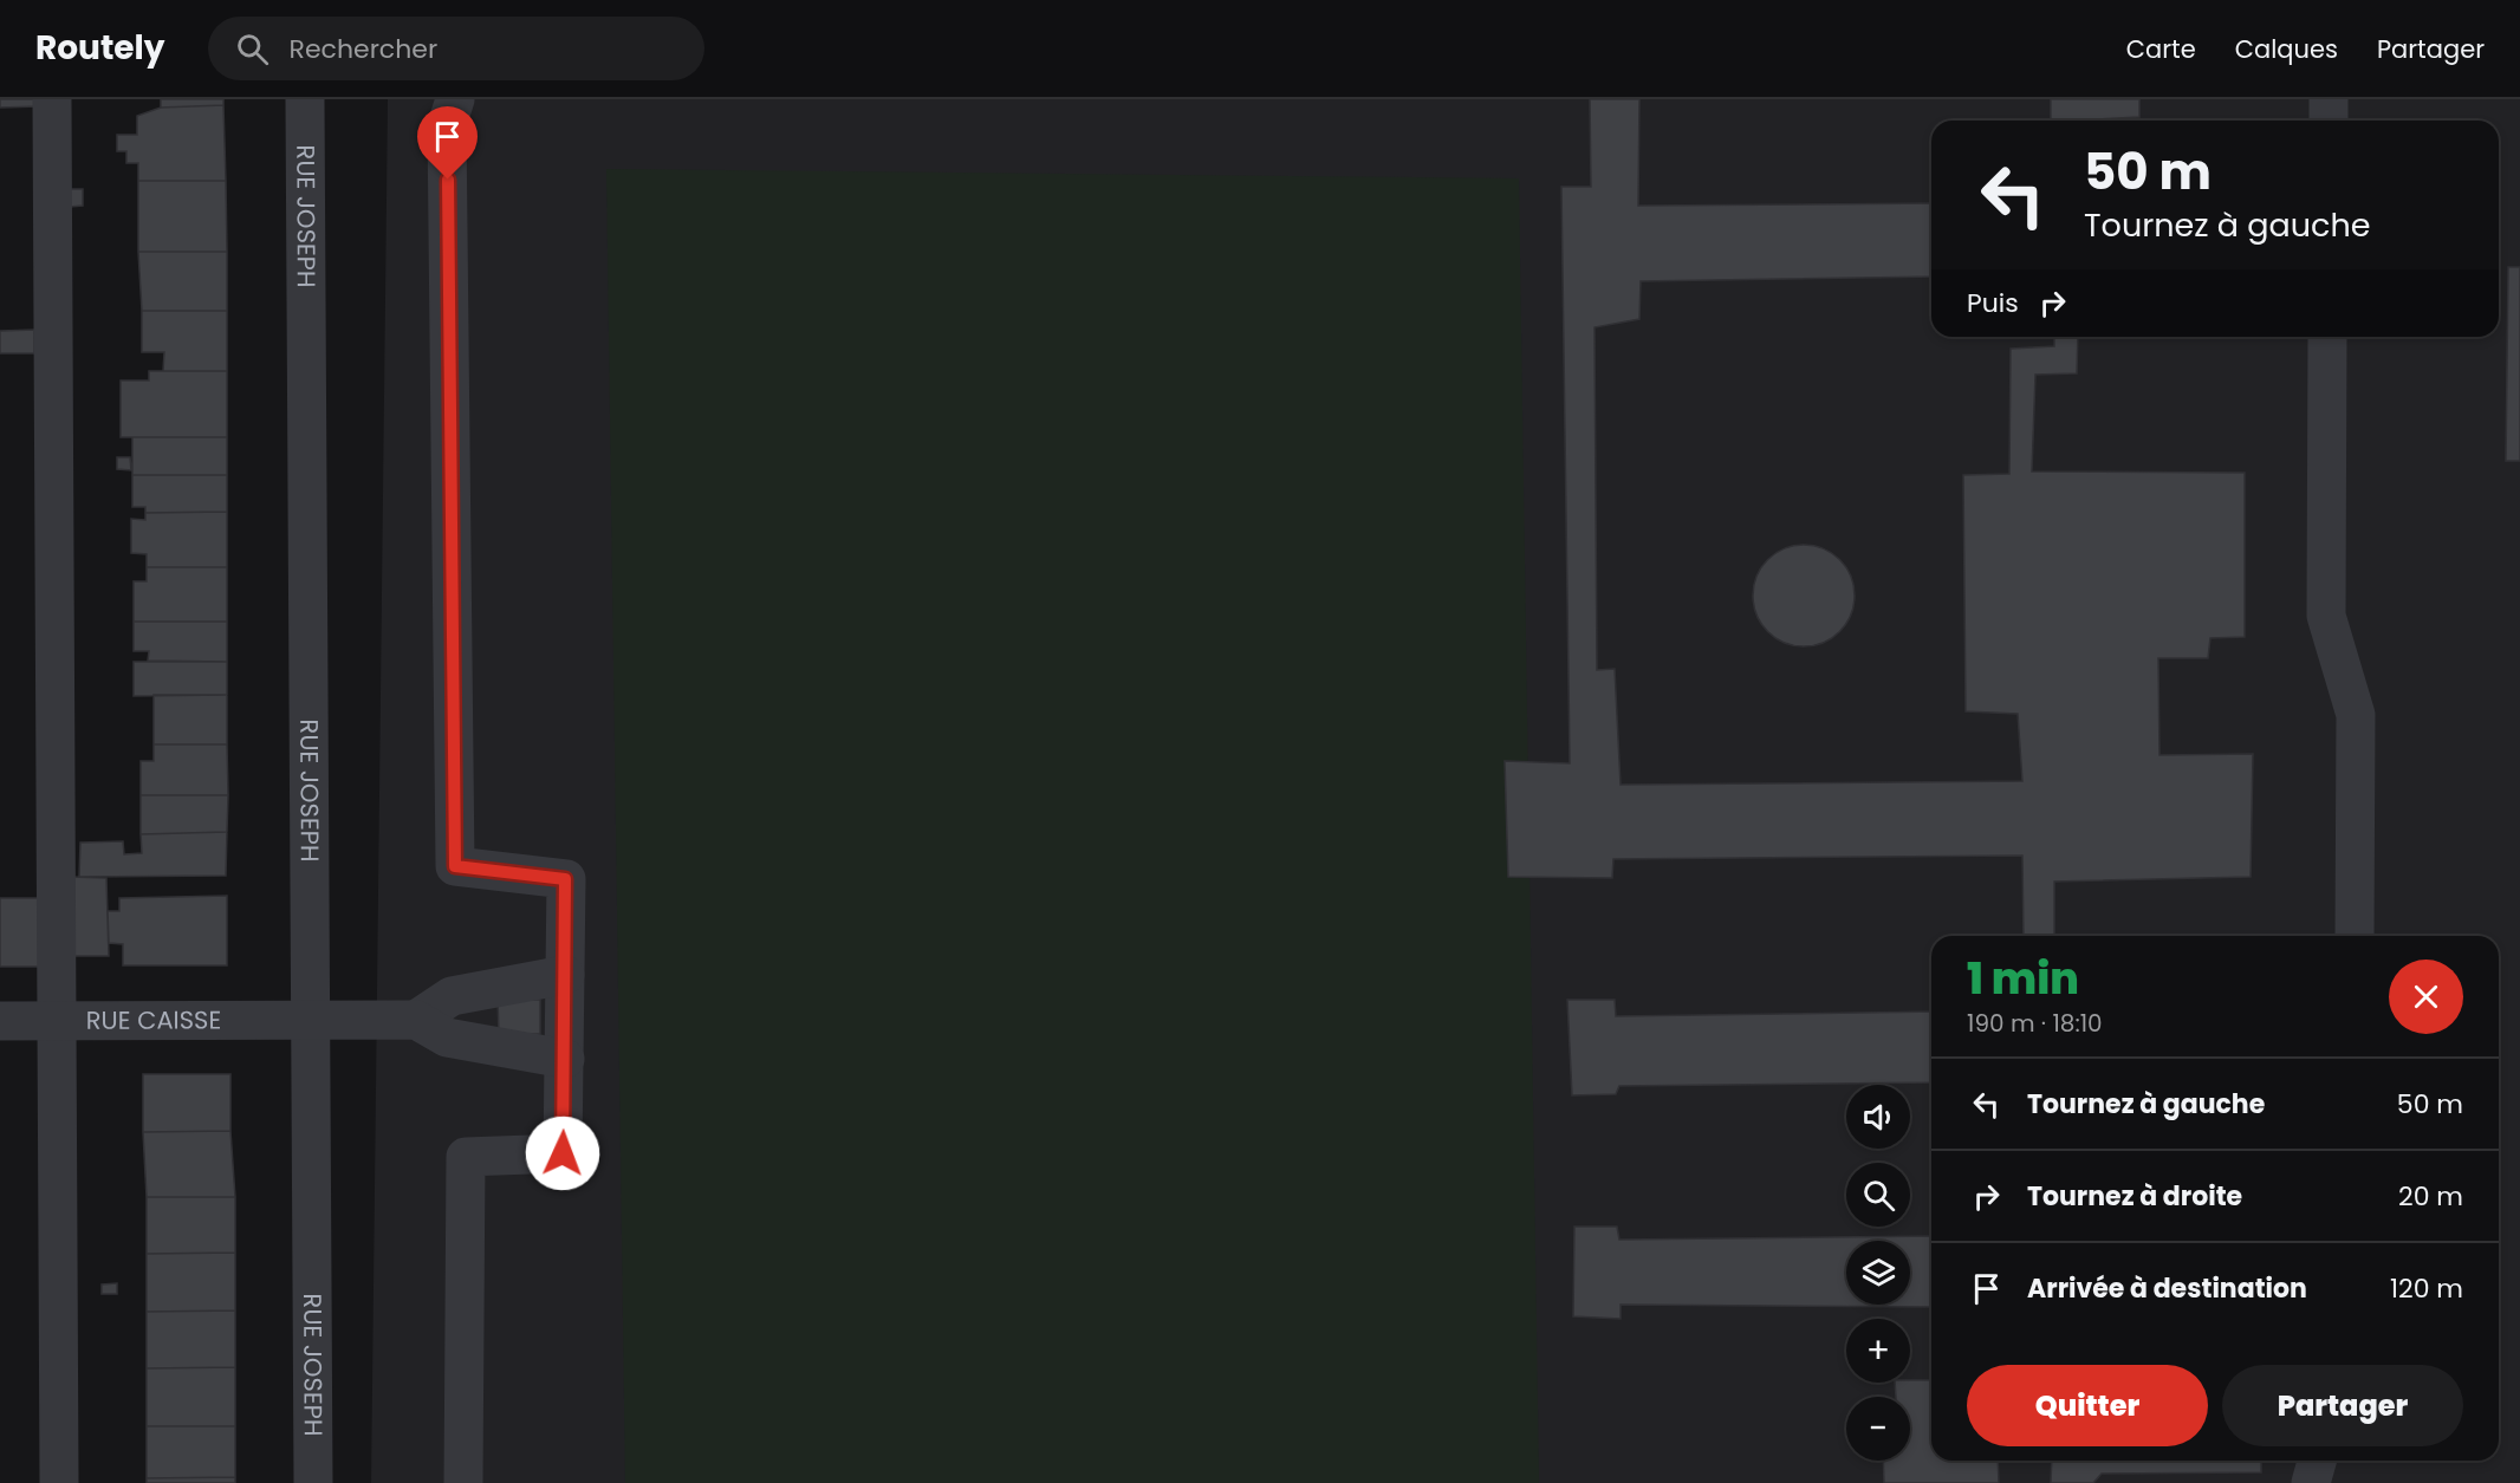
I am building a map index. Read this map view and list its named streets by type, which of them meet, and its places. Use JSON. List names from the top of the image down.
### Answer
{
  "streets": {
    "street": ["RUE JOSEPH", "RUE CAISSE"]
  },
  "crossings": [
    ["RUE JOSEPH", "RUE CAISSE"]
  ],
  "page": {
    "header": "Routely",
    "search": "Rechercher",
    "nav": ["Carte", "Calques", "Partager"],
    "turn": ["50 m", "Tournez à gauche"],
    "then": "Puis",
    "heading": ["1 min", "190 m · 18:10"],
    "list": [
      {
        "name": "Tournez à gauche",
        "value": "50 m"
      },
      {
        "name": "Tournez à droite",
        "value": "20 m"
      },
      {
        "name": "Arrivée à destination",
        "value": "120 m"
      }
    ],
    "map_buttons": ["+", "−"],
    "buttons": ["Quitter", "Partager"]
  }
}
